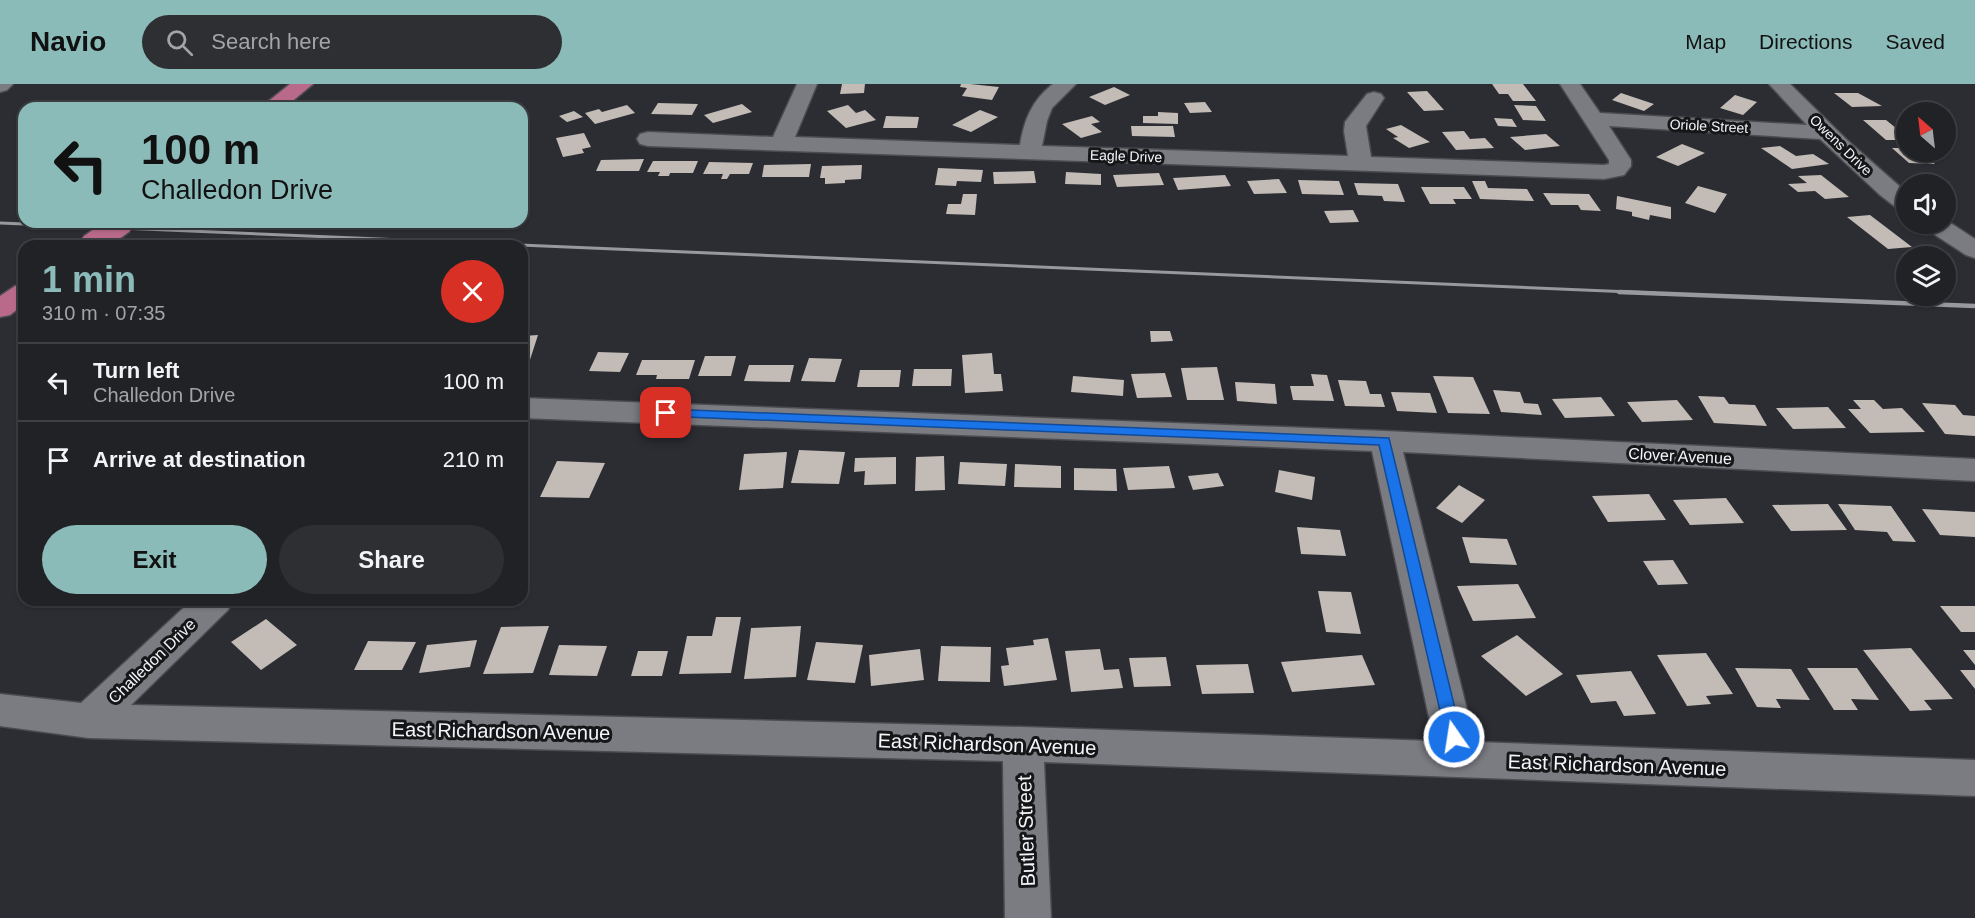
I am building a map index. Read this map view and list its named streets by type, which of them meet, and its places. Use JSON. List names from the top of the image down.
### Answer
{
  "streets": {
    "street": [
      "Oriole Street",
      "Owens Drive",
      "Eagle Drive",
      "Clover Avenue",
      "Challedon Drive",
      "East Richardson Avenue",
      "Butler Street"
    ]
  },
  "crossings": [
    ["Oriole Street", "Owens Drive"],
    ["Oriole Street", "Eagle Drive"],
    ["Challedon Drive", "East Richardson Avenue"],
    ["East Richardson Avenue", "Butler Street"]
  ],
  "north": "top left",
  "page": {
    "header": "Navio",
    "search": "Search here",
    "nav": ["Map", "Directions", "Saved"],
    "turn": ["100 m", "Challedon Drive"],
    "heading": ["1 min", "310 m · 07:35"],
    "list": [
      {
        "name": "Turn left",
        "note": "Challedon Drive",
        "value": "100 m"
      },
      {
        "name": "Arrive at destination",
        "value": "210 m"
      }
    ],
    "buttons": ["Exit", "Share"]
  }
}
